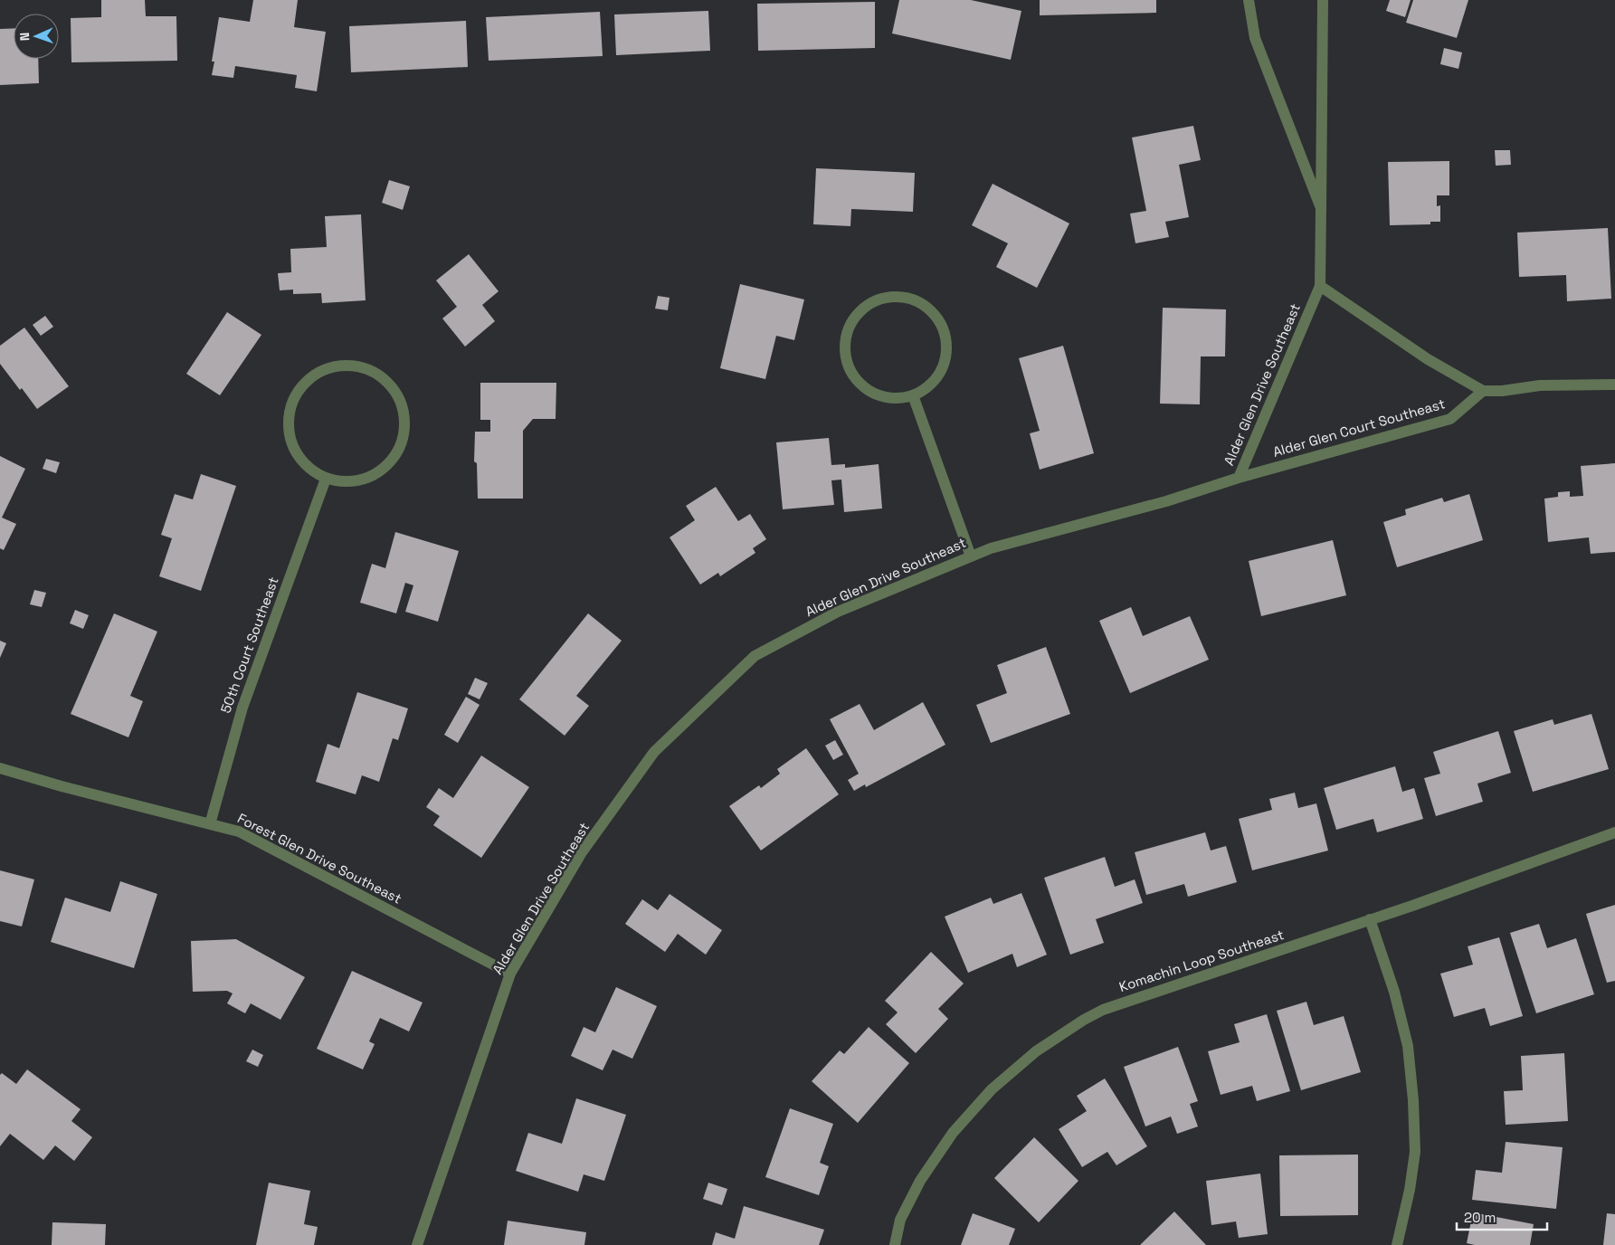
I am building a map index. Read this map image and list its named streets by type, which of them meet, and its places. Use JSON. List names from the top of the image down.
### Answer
{
  "streets": {
    "street": [
      "Alder Glen Drive Southeast",
      "Alder Glen Court Southeast",
      "50th Court Southeast",
      "Forest Glen Drive Southeast",
      "Komachin Loop Southeast"
    ]
  },
  "crossings": [
    ["Alder Glen Drive Southeast", "Alder Glen Court Southeast"],
    ["Alder Glen Drive Southeast", "Forest Glen Drive Southeast"],
    ["50th Court Southeast", "Forest Glen Drive Southeast"]
  ],
  "scale_bar": "20 m",
  "north": "left"
}
